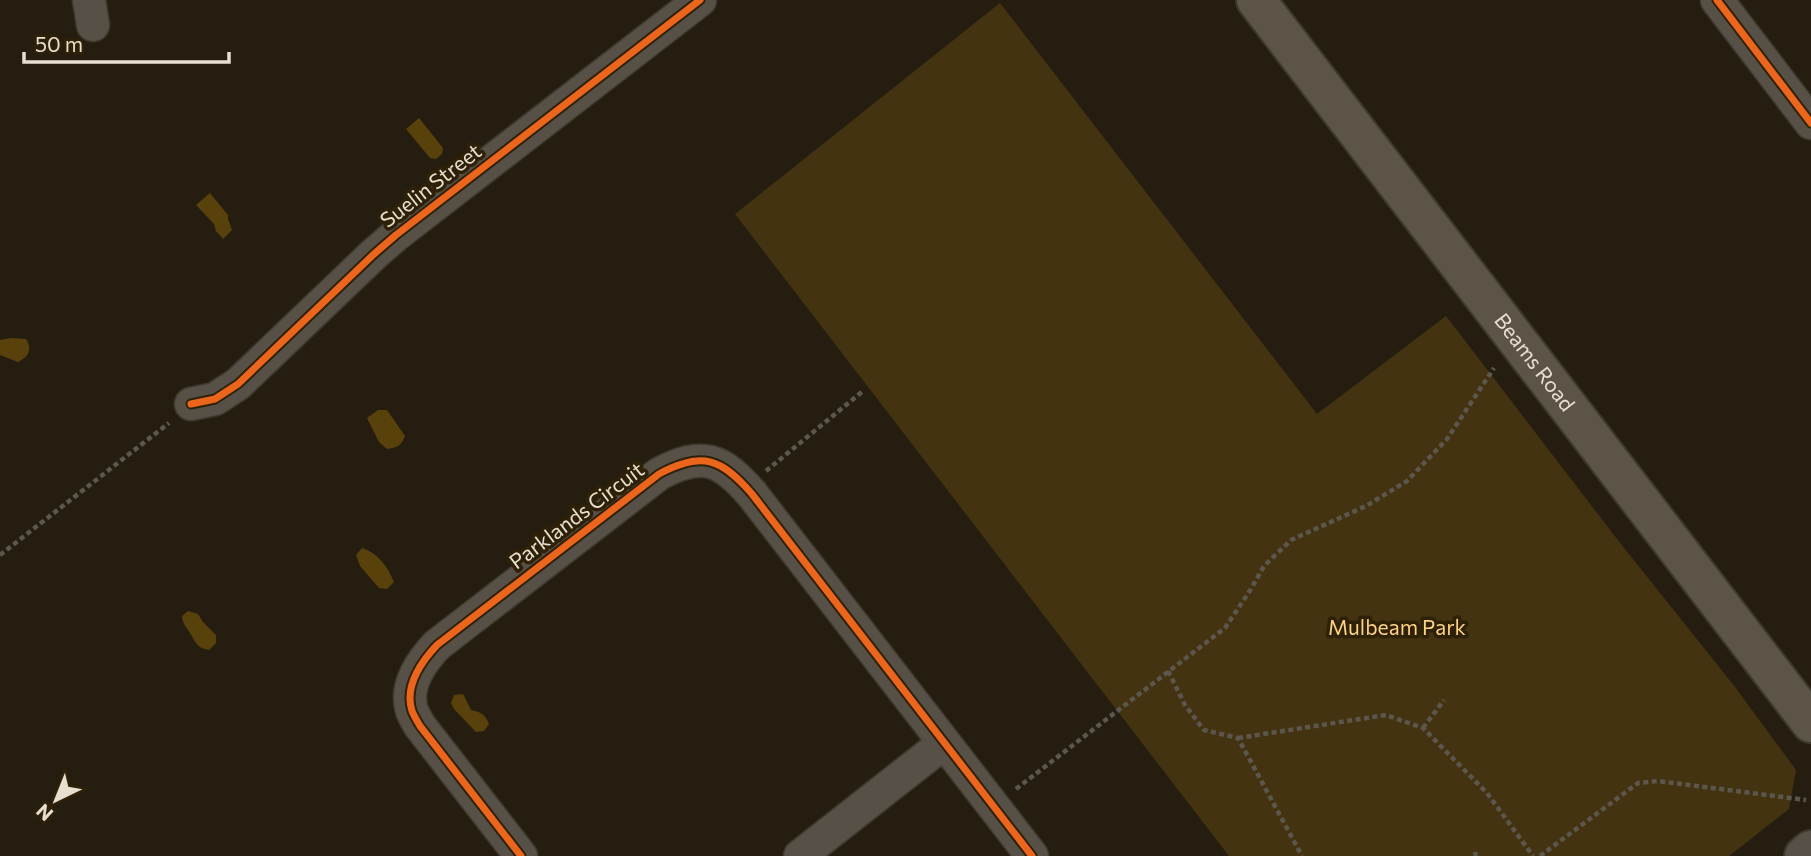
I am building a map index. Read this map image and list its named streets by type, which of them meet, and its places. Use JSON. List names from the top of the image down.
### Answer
{
  "streets": {
    "main road": ["Beams Road"],
    "street": ["Suelin Street", "Parklands Circuit"]
  },
  "parks": ["Mulbeam Park"],
  "scale_bar": "50 m",
  "north": "bottom left"
}
